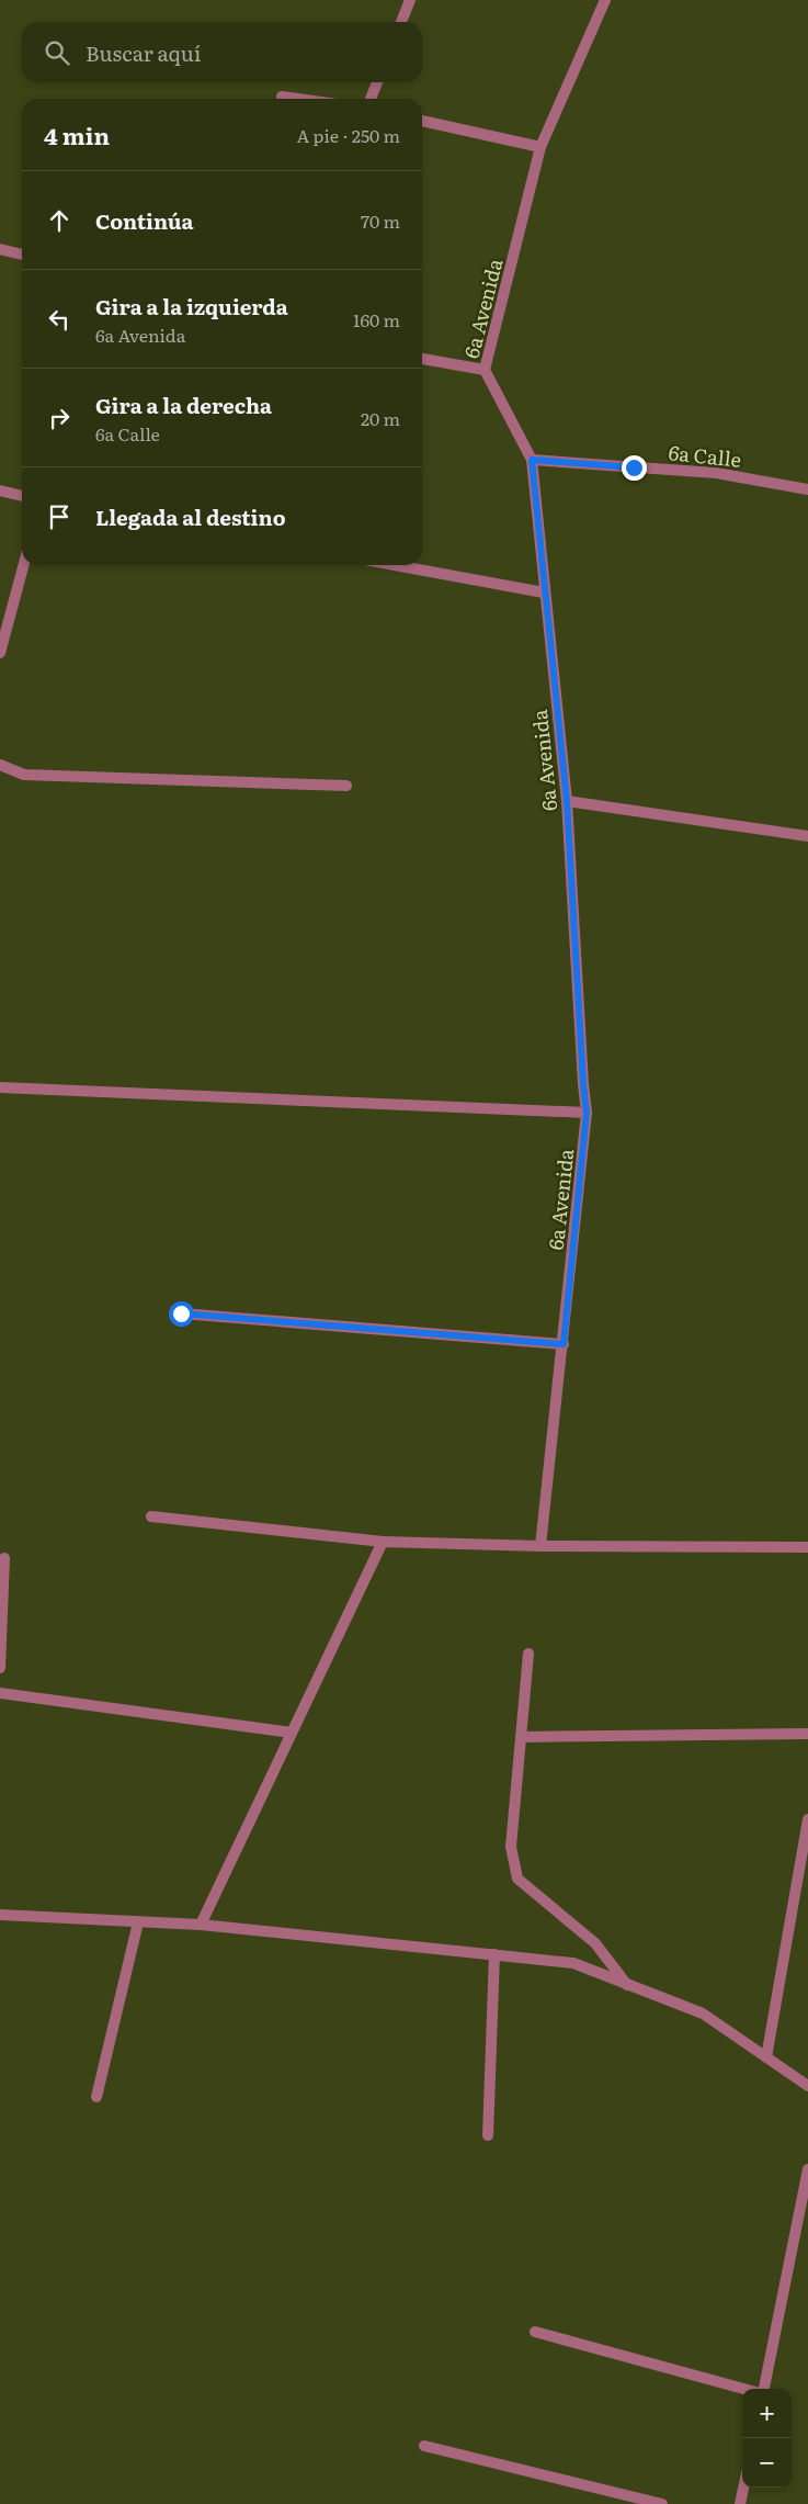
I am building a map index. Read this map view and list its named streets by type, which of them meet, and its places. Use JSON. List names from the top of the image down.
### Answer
{
  "streets": {
    "street": ["6a Avenida", "6a Calle"]
  },
  "crossings": [
    ["6a Avenida", "6a Calle"]
  ],
  "page": {
    "search": "Buscar aquí",
    "heading": ["4 min", "A pie · 250 m"],
    "list": [
      ["Continúa", "70 m"],
      ["Gira a la izquierda", "6a Avenida", "160 m"],
      ["Gira a la derecha", "6a Calle", "20 m"],
      "Llegada al destino"
    ],
    "map_buttons": ["+", "−"]
  }
}
